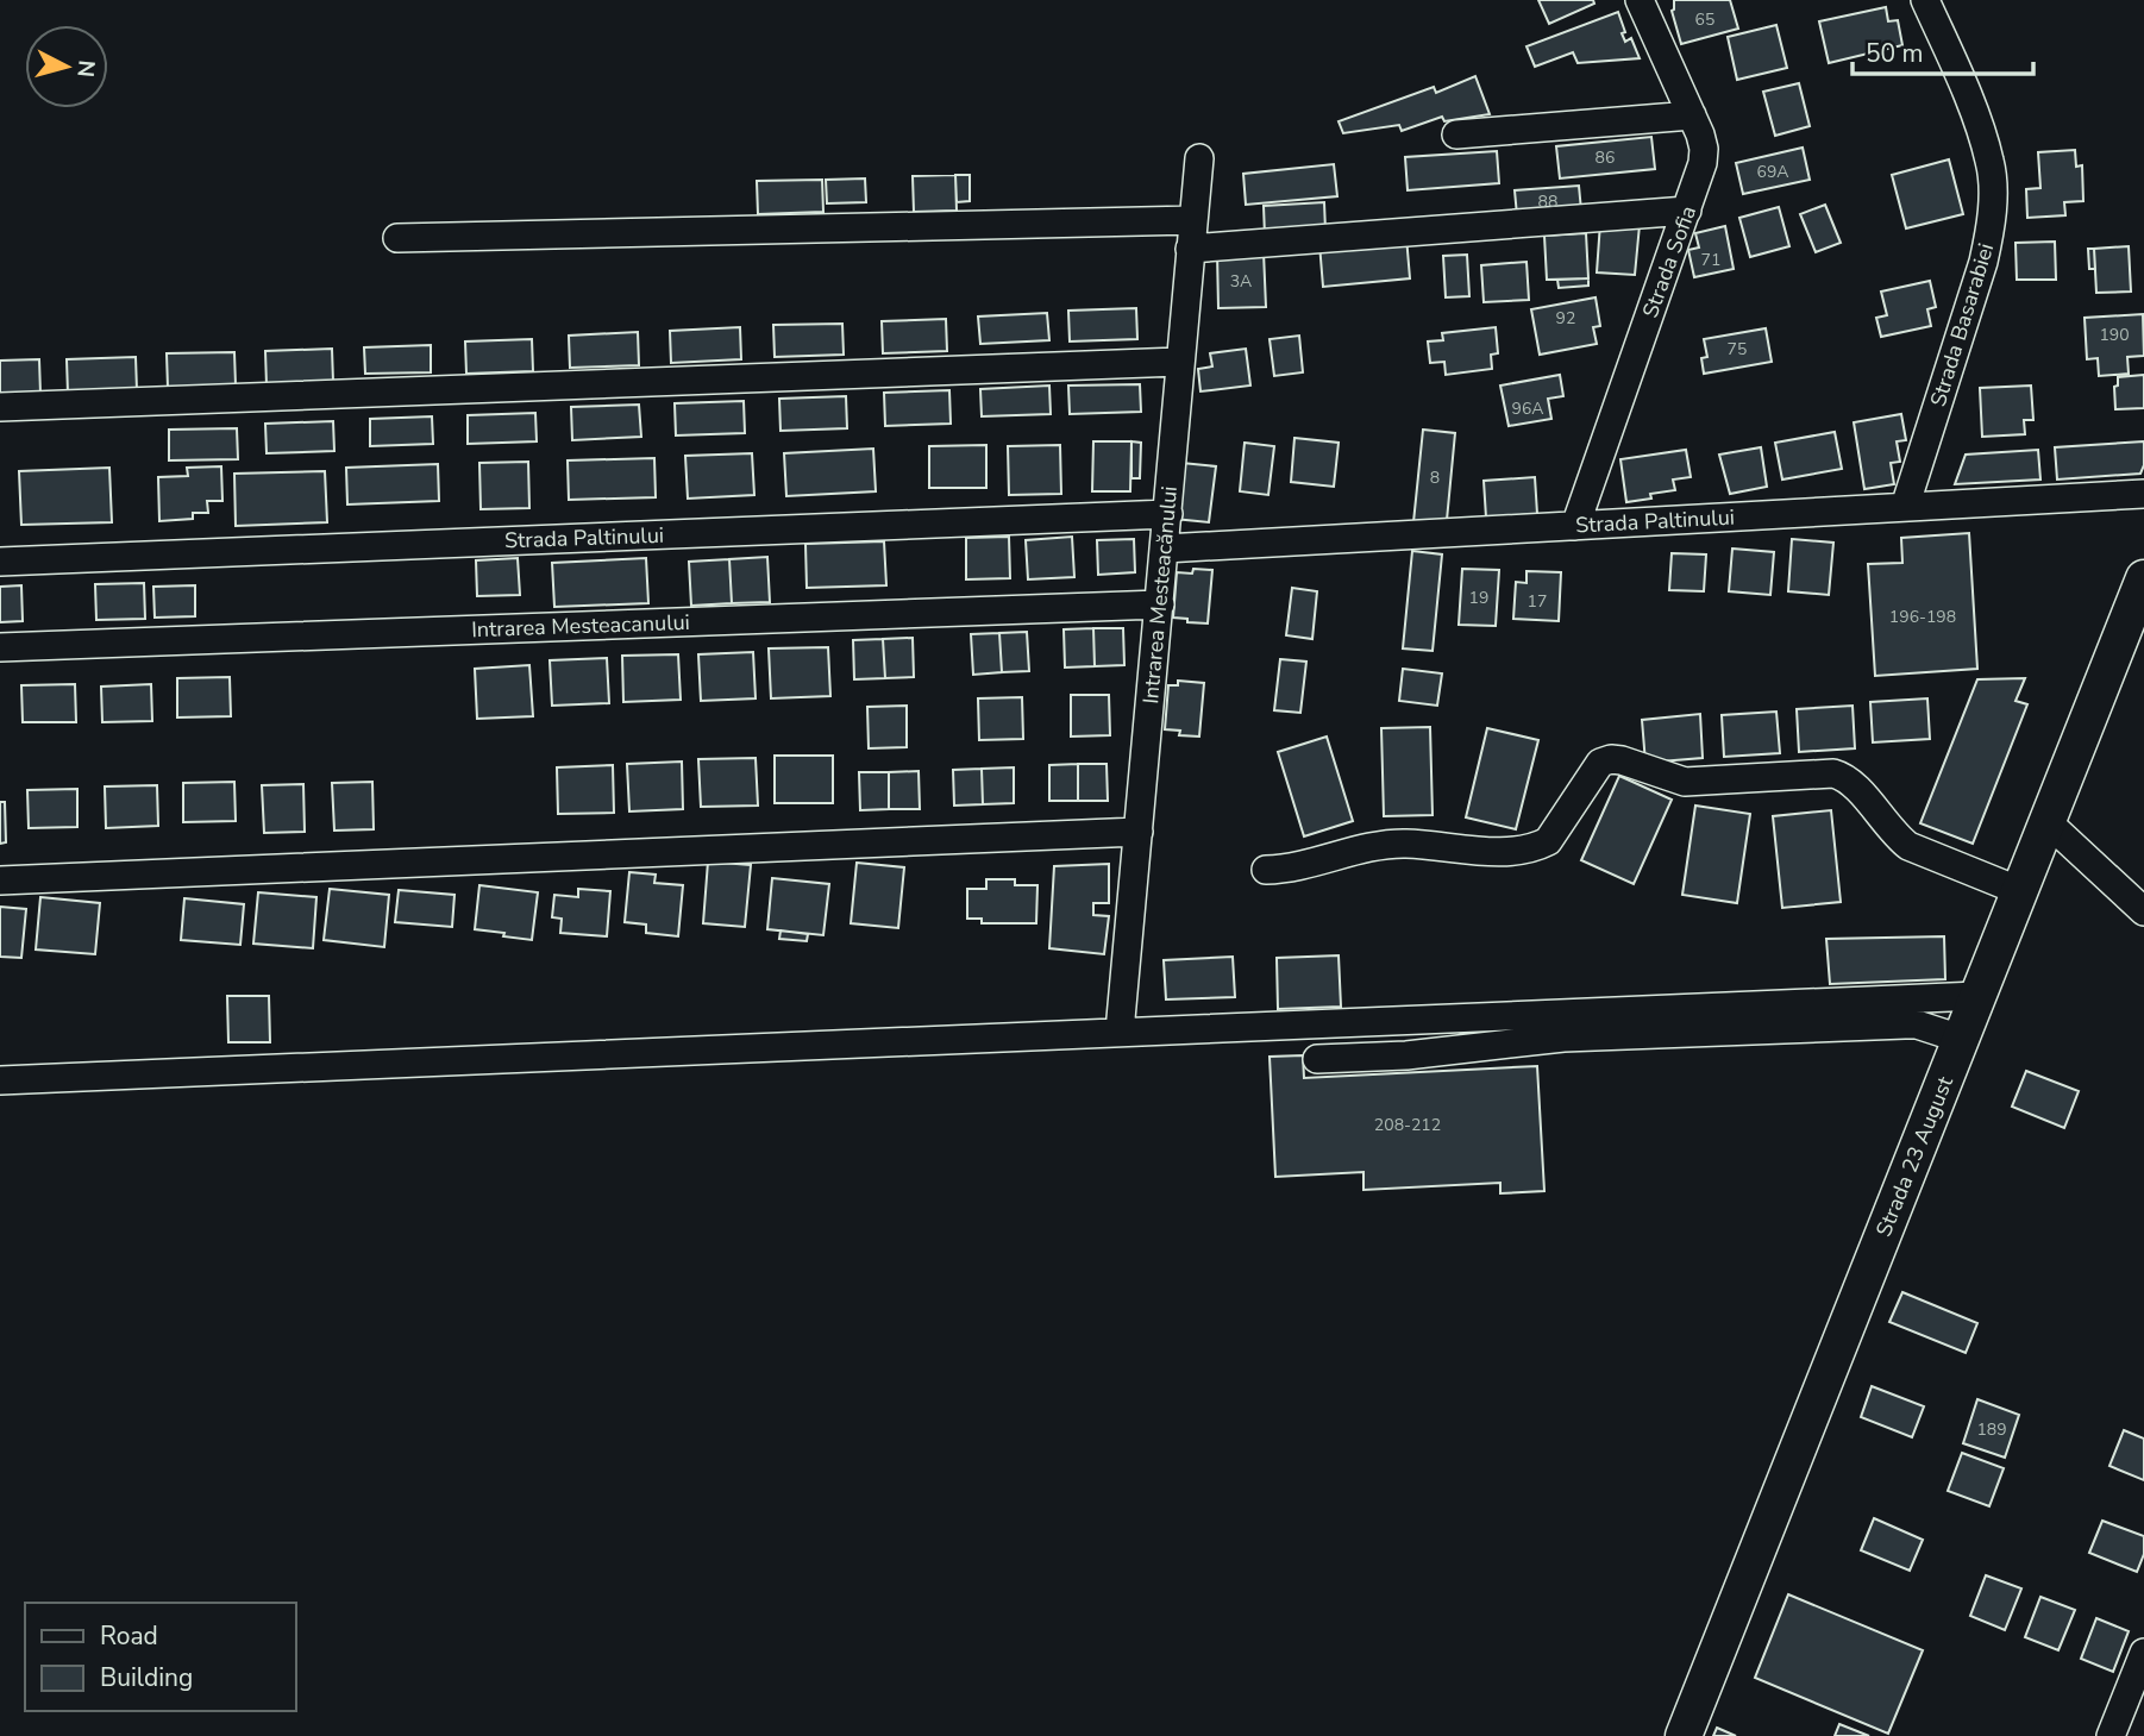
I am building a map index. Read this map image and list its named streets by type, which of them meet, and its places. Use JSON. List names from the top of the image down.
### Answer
{
  "streets": {
    "main road": ["Strada 23 August"],
    "street": [
      "Strada Sofia",
      "Strada Basarabiei",
      "Strada Paltinului",
      "Intrarea Mesteacănului",
      "Intrarea Mesteacanului"
    ]
  },
  "crossings": [
    ["Strada Sofia", "Strada Paltinului"],
    ["Strada Basarabiei", "Strada Paltinului"],
    ["Strada Paltinului", "Intrarea Mesteacănului"],
    ["Intrarea Mesteacănului", "Intrarea Mesteacanului"]
  ],
  "house_numbers": [
    "65",
    "86",
    "69A",
    "88",
    "71",
    "3A",
    "92",
    "190",
    "75",
    "96A",
    "8",
    "19",
    "17",
    "196-198",
    "208-212",
    "189"
  ],
  "legend": ["Road", "Building"],
  "scale_bar": "50 m",
  "north": "right"
}
